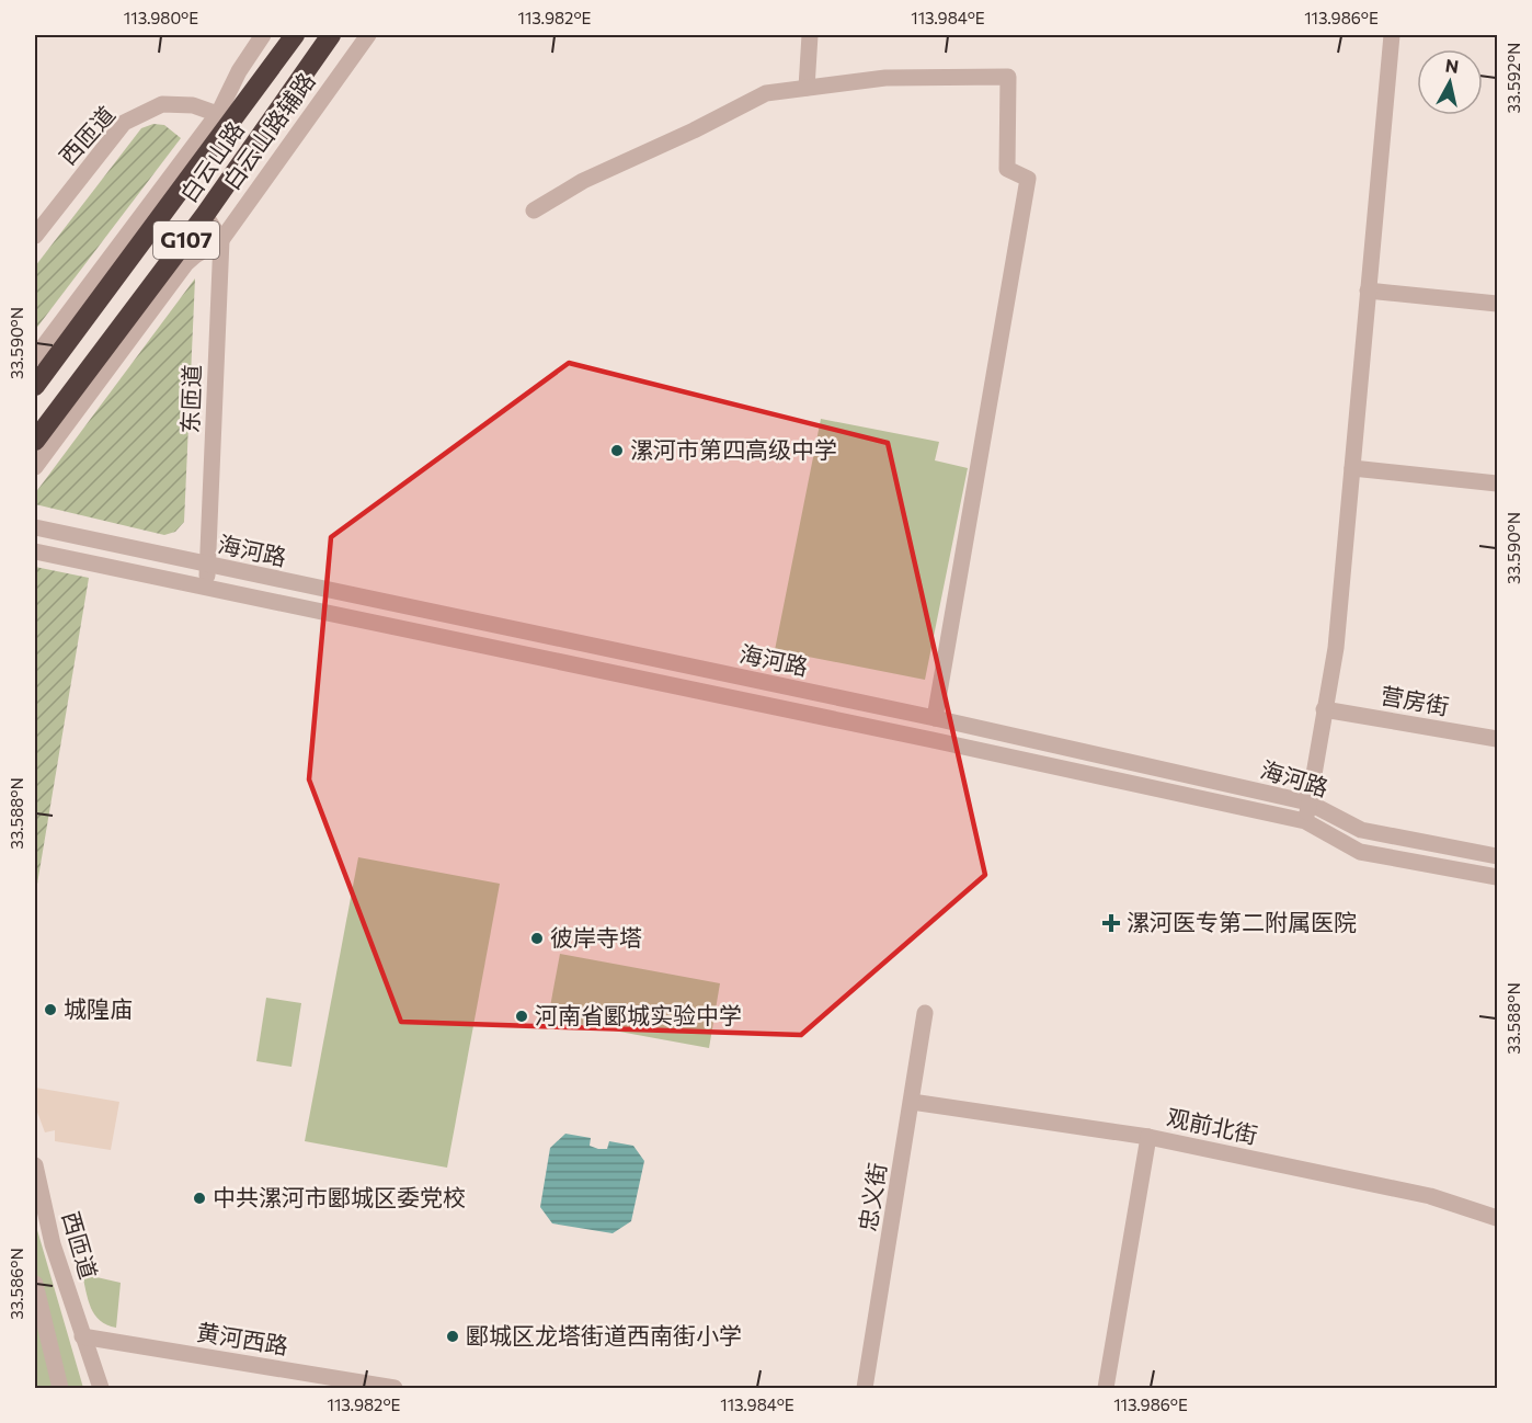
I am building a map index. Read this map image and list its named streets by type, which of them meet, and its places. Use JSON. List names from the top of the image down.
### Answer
{
  "streets": {
    "highway": ["白云山路", "G107"],
    "street": [
      "白云山路辅路",
      "西匝道",
      "东匝道",
      "海河路",
      "营房街",
      "观前北街",
      "忠义街",
      "黄河西路"
    ]
  },
  "crossings": [
    ["白云山路辅路", "东匝道"],
    ["西匝道", "白云山路"],
    ["西匝道", "黄河西路"],
    ["东匝道", "海河路"],
    ["观前北街", "忠义街"]
  ],
  "places": {
    "other": [
      "漯河市第四高级中学",
      "彼岸寺塔",
      "城隍庙",
      "河南省郾城实验中学",
      "中共漯河市郾城区委党校",
      "郾城区龙塔街道西南街小学"
    ],
    "health": ["漯河医专第二附属医院"]
  },
  "north": "top",
  "coordinates": [
    "113.980°E",
    "113.982°E",
    "113.984°E",
    "113.986°E",
    "33.592°N",
    "33.590°N",
    "33.588°N",
    "33.586°N"
  ]
}
